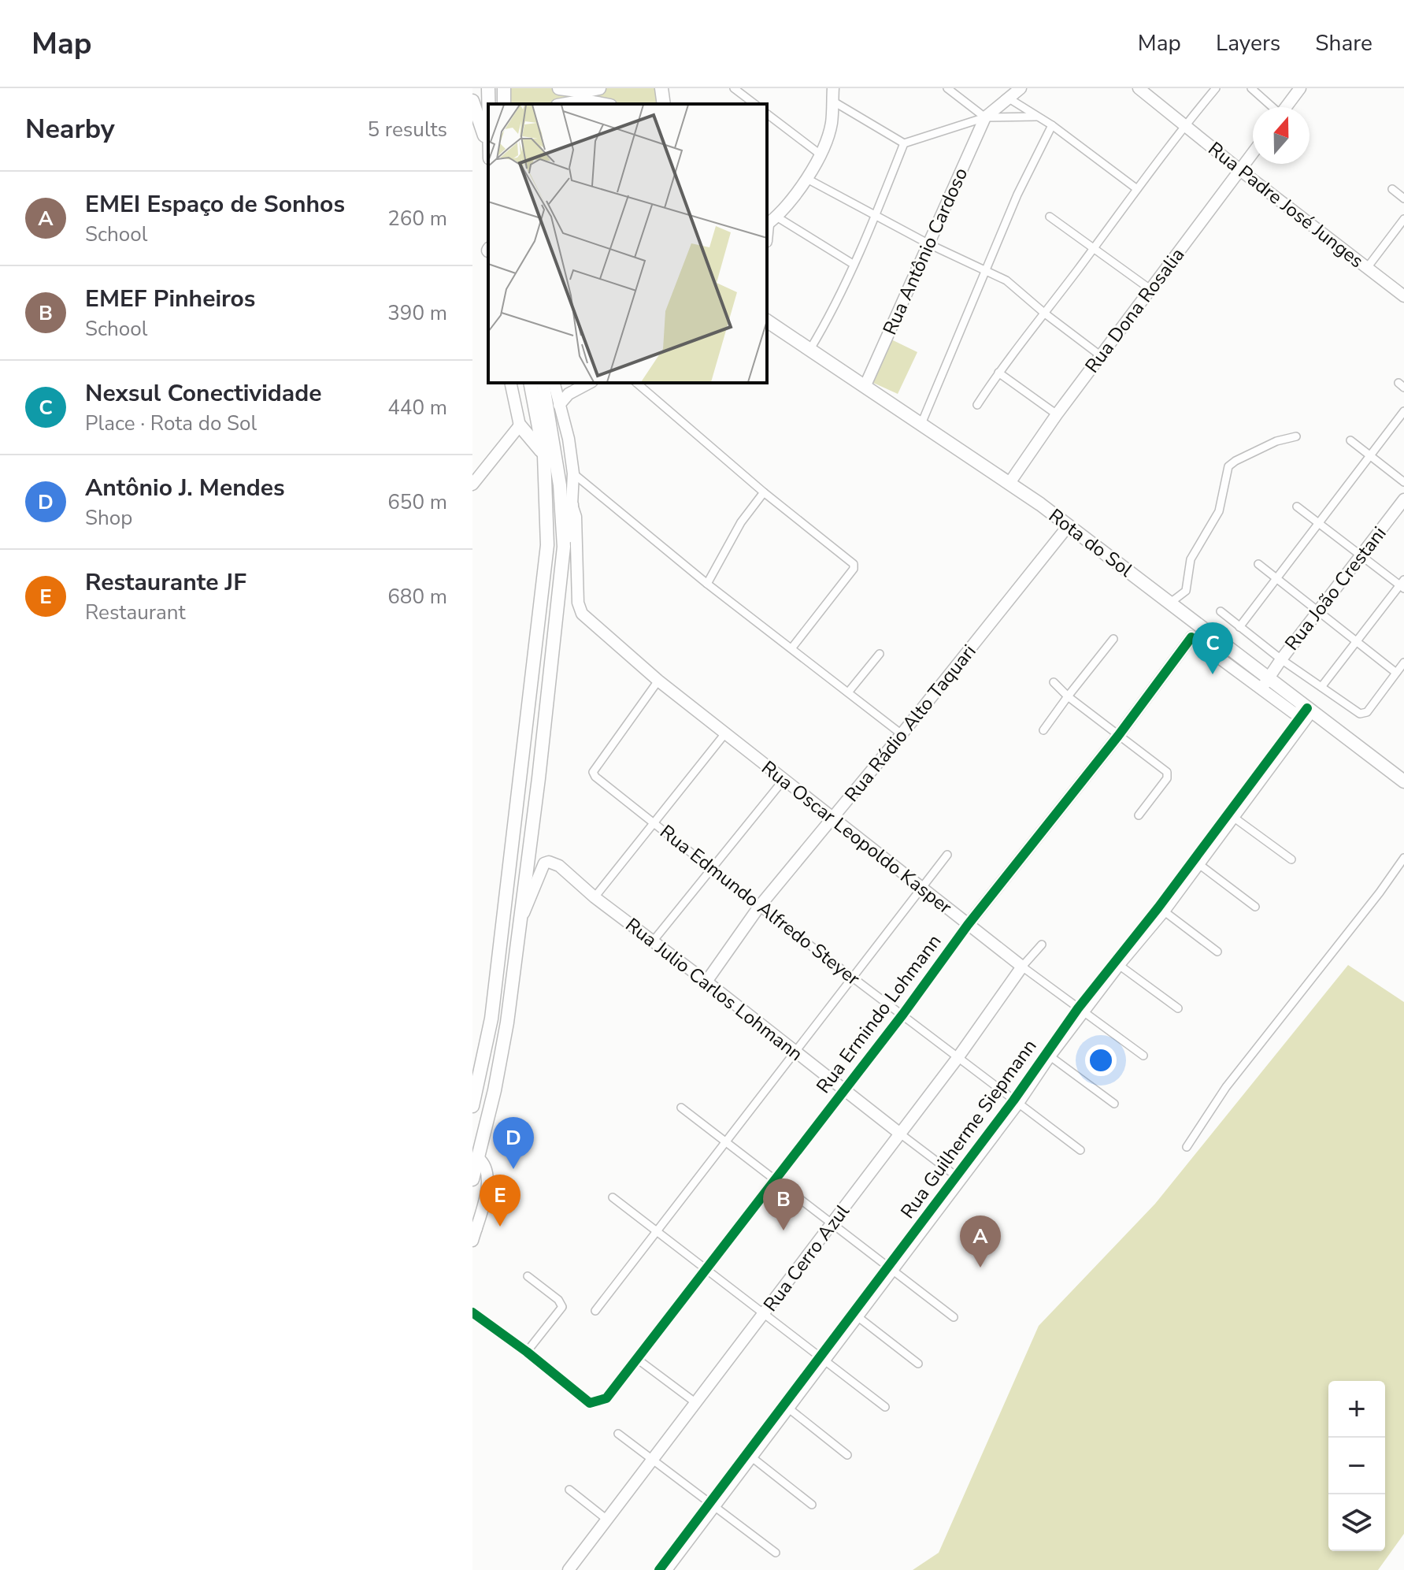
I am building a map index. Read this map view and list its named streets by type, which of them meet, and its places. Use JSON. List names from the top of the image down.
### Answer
{
  "streets": {
    "highway": ["Rota do Sol"],
    "street": [
      "Rua Padre José Junges",
      "Rua Antônio Cardoso",
      "Rua Dona Rosalia",
      "Rua João Crestani",
      "Rua Rádio Alto Taquari",
      "Rua Oscar Leopoldo Kasper",
      "Rua Edmundo Alfredo Steyer",
      "Rua Julio Carlos Lohmann",
      "Rua Ermindo Lohmann",
      "Rua Guilherme Siepmann",
      "Rua Cerro Azul"
    ]
  },
  "crossings": [
    ["Rua Padre José Junges", "Rua Dona Rosalia"],
    ["Rua Antônio Cardoso", "Rota do Sol"],
    ["Rua Dona Rosalia", "Rota do Sol"],
    ["Rota do Sol", "Rua João Crestani"],
    ["Rota do Sol", "Rua Rádio Alto Taquari"],
    ["Rota do Sol", "Rua Guilherme Siepmann"],
    ["Rua Rádio Alto Taquari", "Rua Oscar Leopoldo Kasper"],
    ["Rua Rádio Alto Taquari", "Rua Edmundo Alfredo Steyer"],
    ["Rua Rádio Alto Taquari", "Rua Julio Carlos Lohmann"],
    ["Rua Oscar Leopoldo Kasper", "Rua Edmundo Alfredo Steyer"],
    ["Rua Oscar Leopoldo Kasper", "Rua Ermindo Lohmann"],
    ["Rua Oscar Leopoldo Kasper", "Rua Guilherme Siepmann"],
    ["Rua Oscar Leopoldo Kasper", "Rua Cerro Azul"],
    ["Rua Edmundo Alfredo Steyer", "Rua Ermindo Lohmann"],
    ["Rua Edmundo Alfredo Steyer", "Rua Guilherme Siepmann"],
    ["Rua Edmundo Alfredo Steyer", "Rua Cerro Azul"],
    ["Rua Julio Carlos Lohmann", "Rua Ermindo Lohmann"],
    ["Rua Julio Carlos Lohmann", "Rua Guilherme Siepmann"],
    ["Rua Julio Carlos Lohmann", "Rua Cerro Azul"]
  ],
  "north": "top",
  "page": {
    "header": "Map",
    "nav": ["Map", "Layers", "Share"],
    "heading": ["Nearby", "5 results"],
    "list": [
      {
        "mark": "A",
        "name": "EMEI Espaço de Sonhos",
        "note": "School",
        "value": "260 m"
      },
      {
        "mark": "B",
        "name": "EMEF Pinheiros",
        "note": "School",
        "value": "390 m"
      },
      {
        "mark": "C",
        "name": "Nexsul Conectividade",
        "note": "Place · Rota do Sol",
        "value": "440 m"
      },
      {
        "mark": "D",
        "name": "Antônio J. Mendes",
        "note": "Shop",
        "value": "650 m"
      },
      {
        "mark": "E",
        "name": "Restaurante JF",
        "note": "Restaurant",
        "value": "680 m"
      }
    ],
    "pins": [
      "C",
      "D",
      "E",
      "B",
      "A"
    ],
    "map_buttons": ["+", "−"]
  }
}
